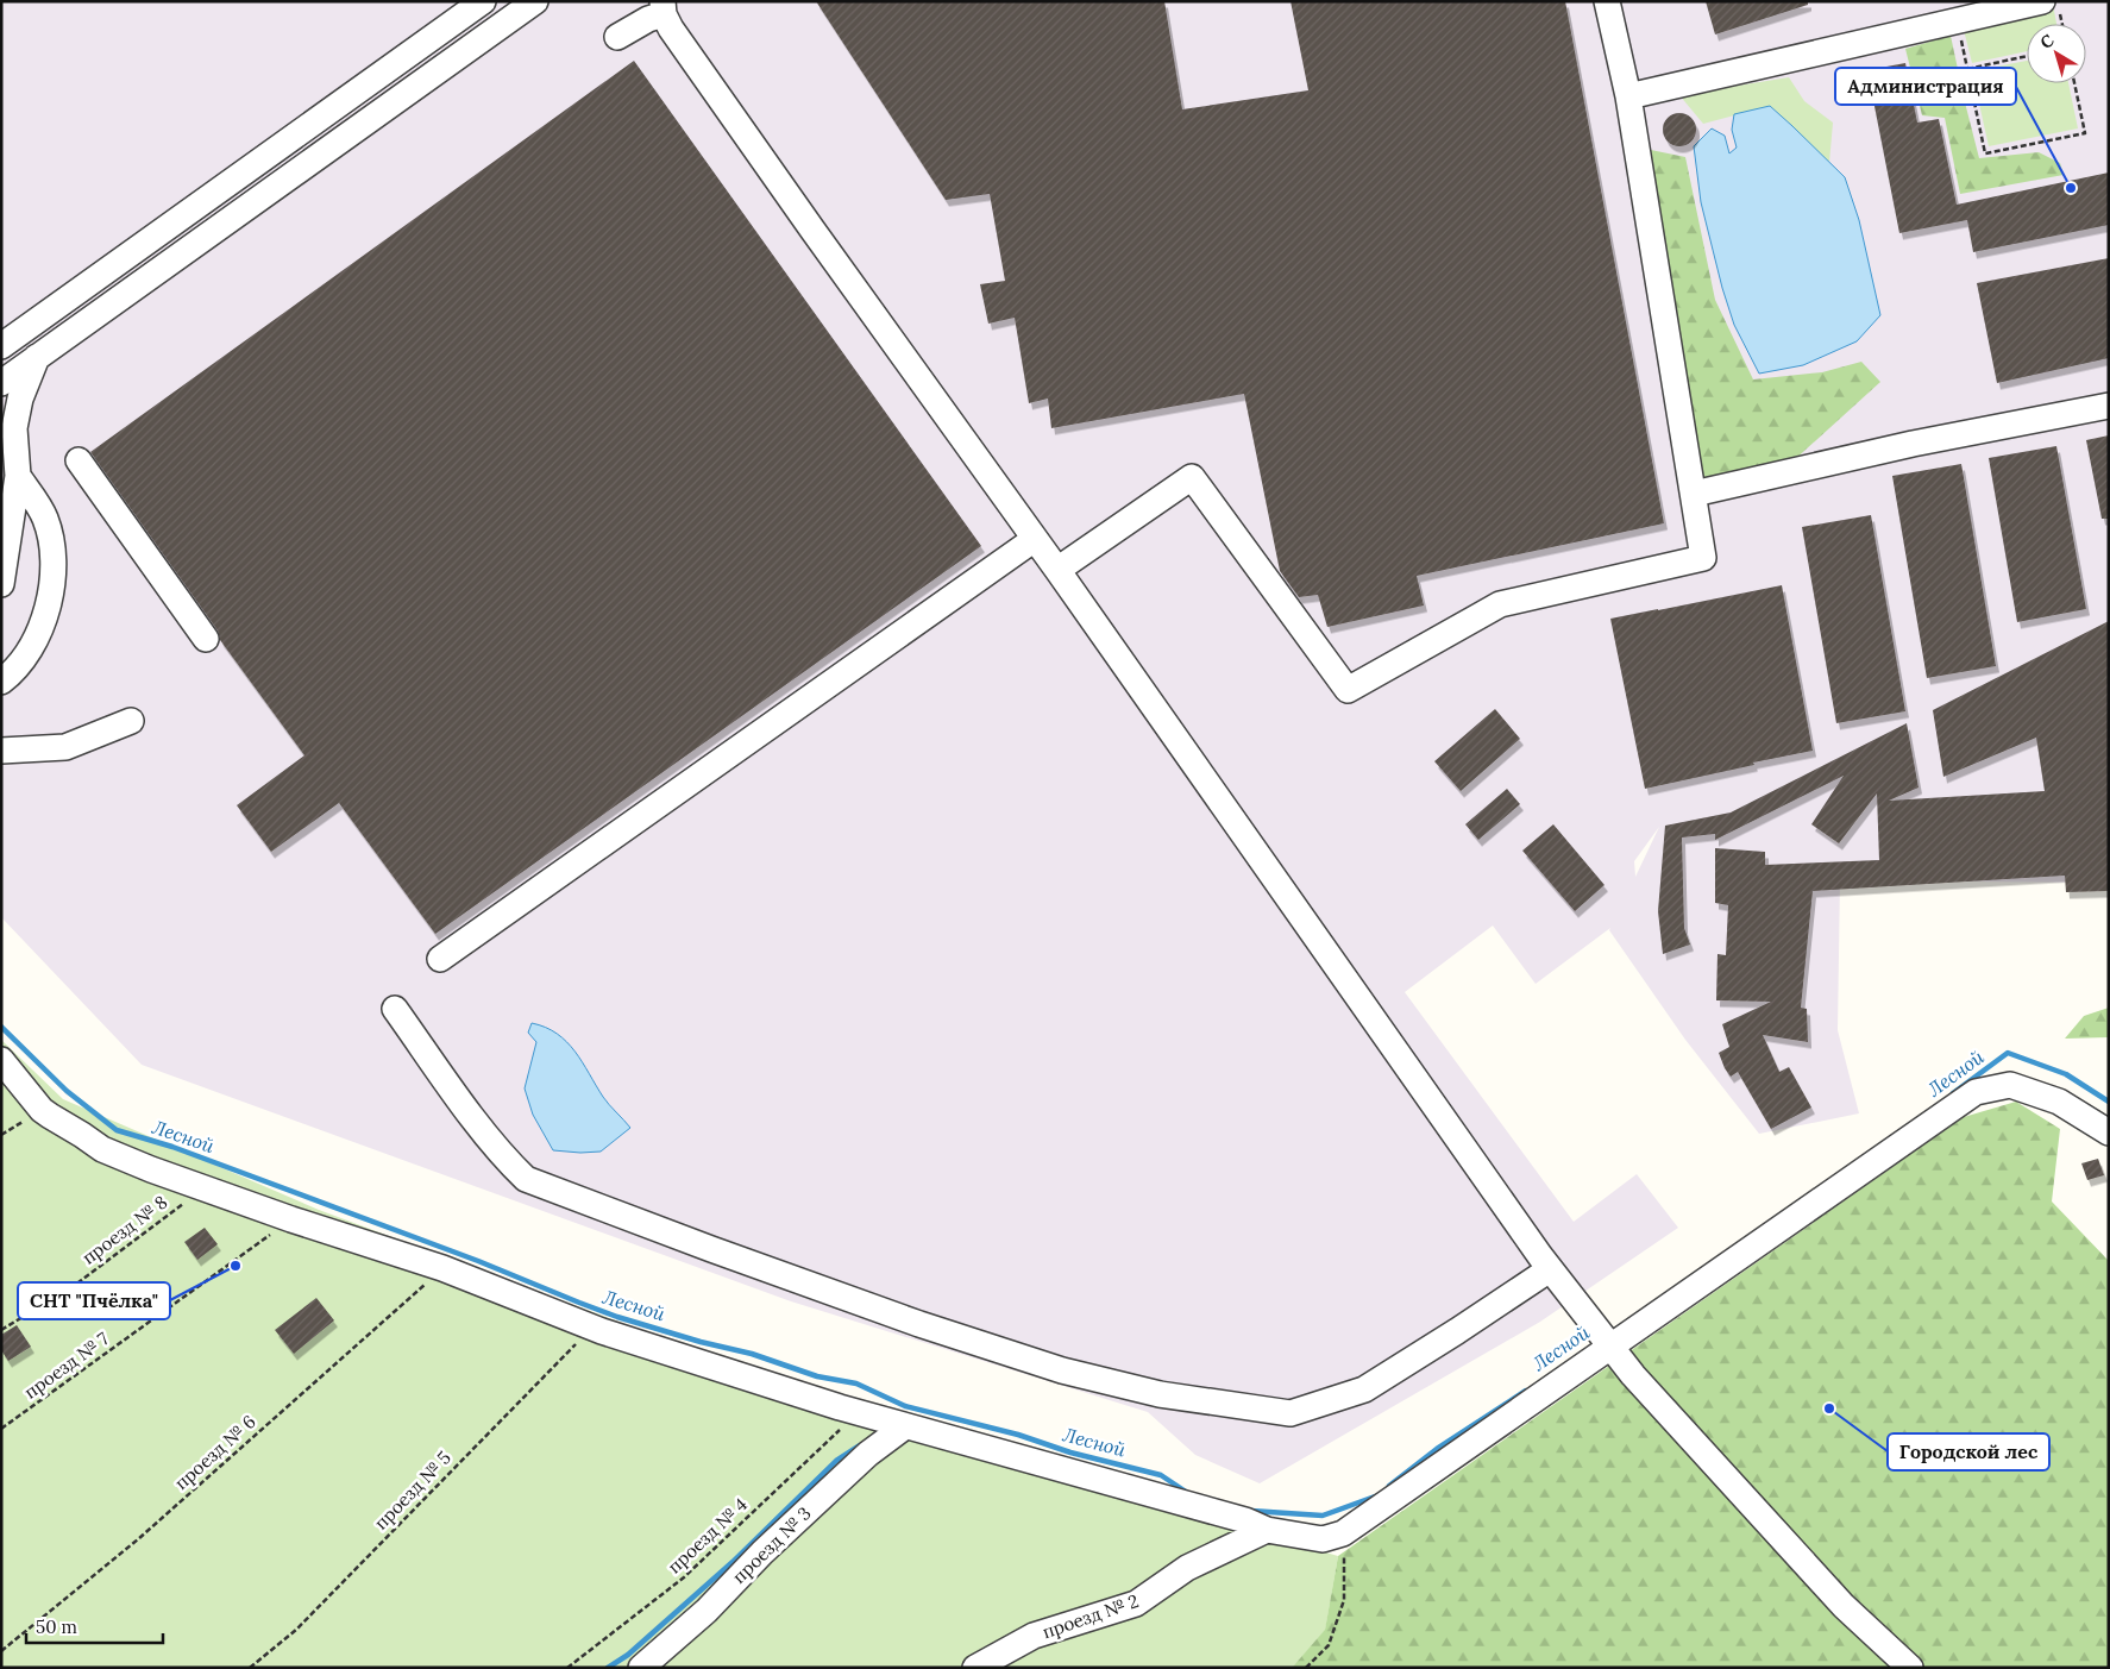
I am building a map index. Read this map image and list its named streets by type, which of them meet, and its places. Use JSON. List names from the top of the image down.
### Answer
{
  "streets": {
    "street": ["проезд № 3", "проезд № 2"],
    "path": [
      "проезд № 8",
      "проезд № 7",
      "проезд № 6",
      "проезд № 5",
      "проезд № 4"
    ]
  },
  "water": ["Лесной"],
  "places": ["Администрация", "СНТ \"Пчёлка\"", "Городской лес"],
  "scale_bar": "50 m",
  "north": "top left"
}
